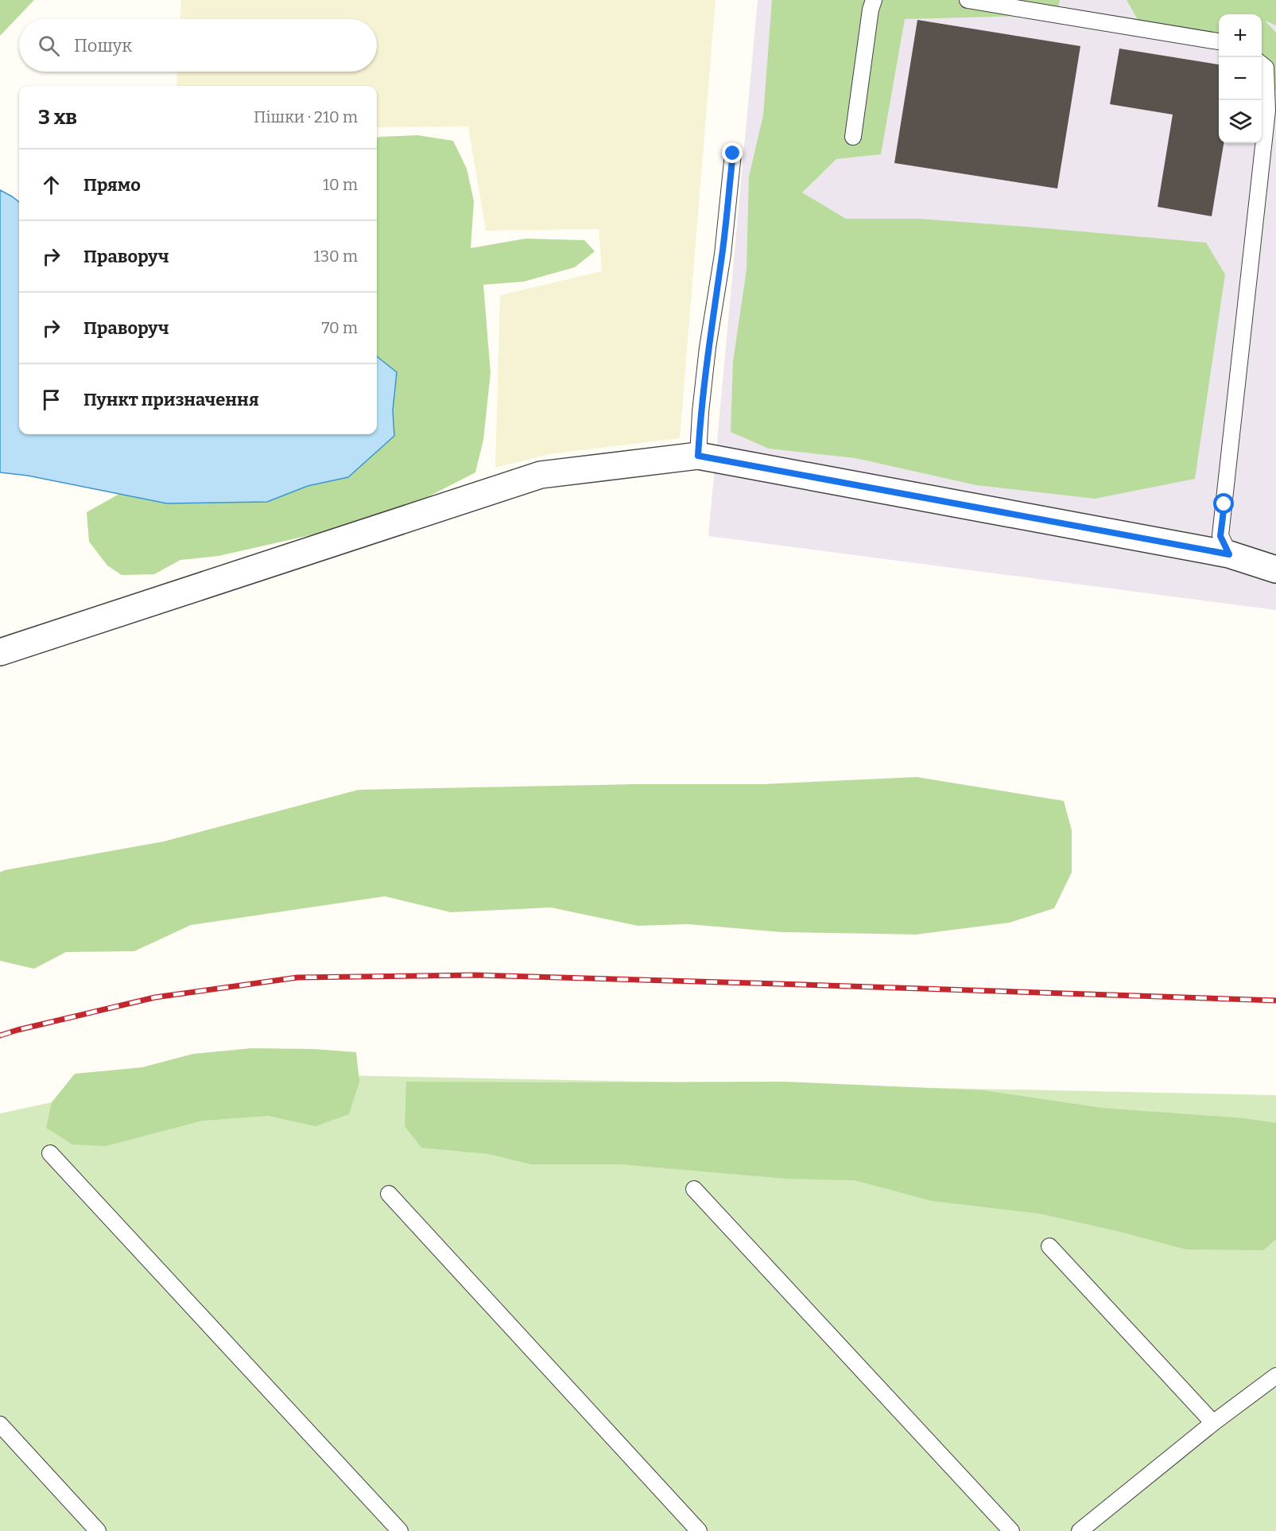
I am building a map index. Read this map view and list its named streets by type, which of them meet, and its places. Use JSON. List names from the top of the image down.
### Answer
{
  "page": {
    "map_buttons": ["+", "−"],
    "search": "Пошук",
    "heading": ["3 хв", "Пішки · 210 m"],
    "list": [
      ["Прямо", "10 m"],
      ["Праворуч", "130 m"],
      ["Праворуч", "70 m"],
      "Пункт призначення"
    ]
  }
}
